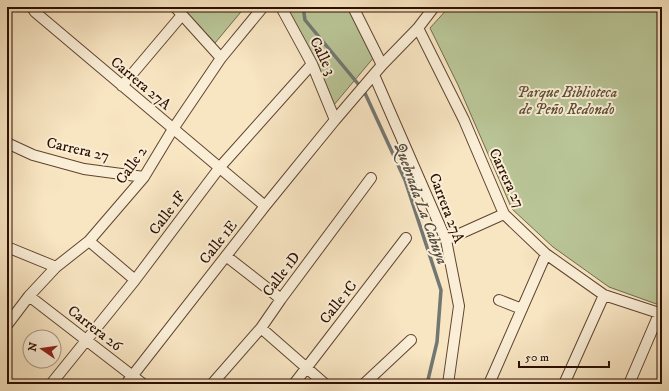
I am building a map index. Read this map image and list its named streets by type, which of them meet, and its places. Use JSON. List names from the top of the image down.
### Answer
{
  "streets": {
    "street": [
      "Calle 3",
      "Carrera 27A",
      "Carrera 27",
      "Calle 2",
      "Calle 1F",
      "Calle 1E",
      "Calle 1D",
      "Calle 1C",
      "Carrera 26"
    ]
  },
  "crossings": [
    ["Calle 3", "Calle 1F"],
    ["Calle 3", "Calle 1E"],
    ["Carrera 27A", "Calle 2"],
    ["Carrera 27A", "Calle 1F"],
    ["Carrera 27A", "Calle 1E"],
    ["Carrera 27", "Calle 2"],
    ["Carrera 27", "Calle 1E"],
    ["Calle 2", "Carrera 26"],
    ["Calle 1F", "Carrera 26"],
    ["Calle 1E", "Carrera 26"]
  ],
  "water": ["Quebrada La Cabuya"],
  "parks": ["Parque Biblioteca de Peño Redondo"],
  "scale_bar": "50 m",
  "north": "left"
}
